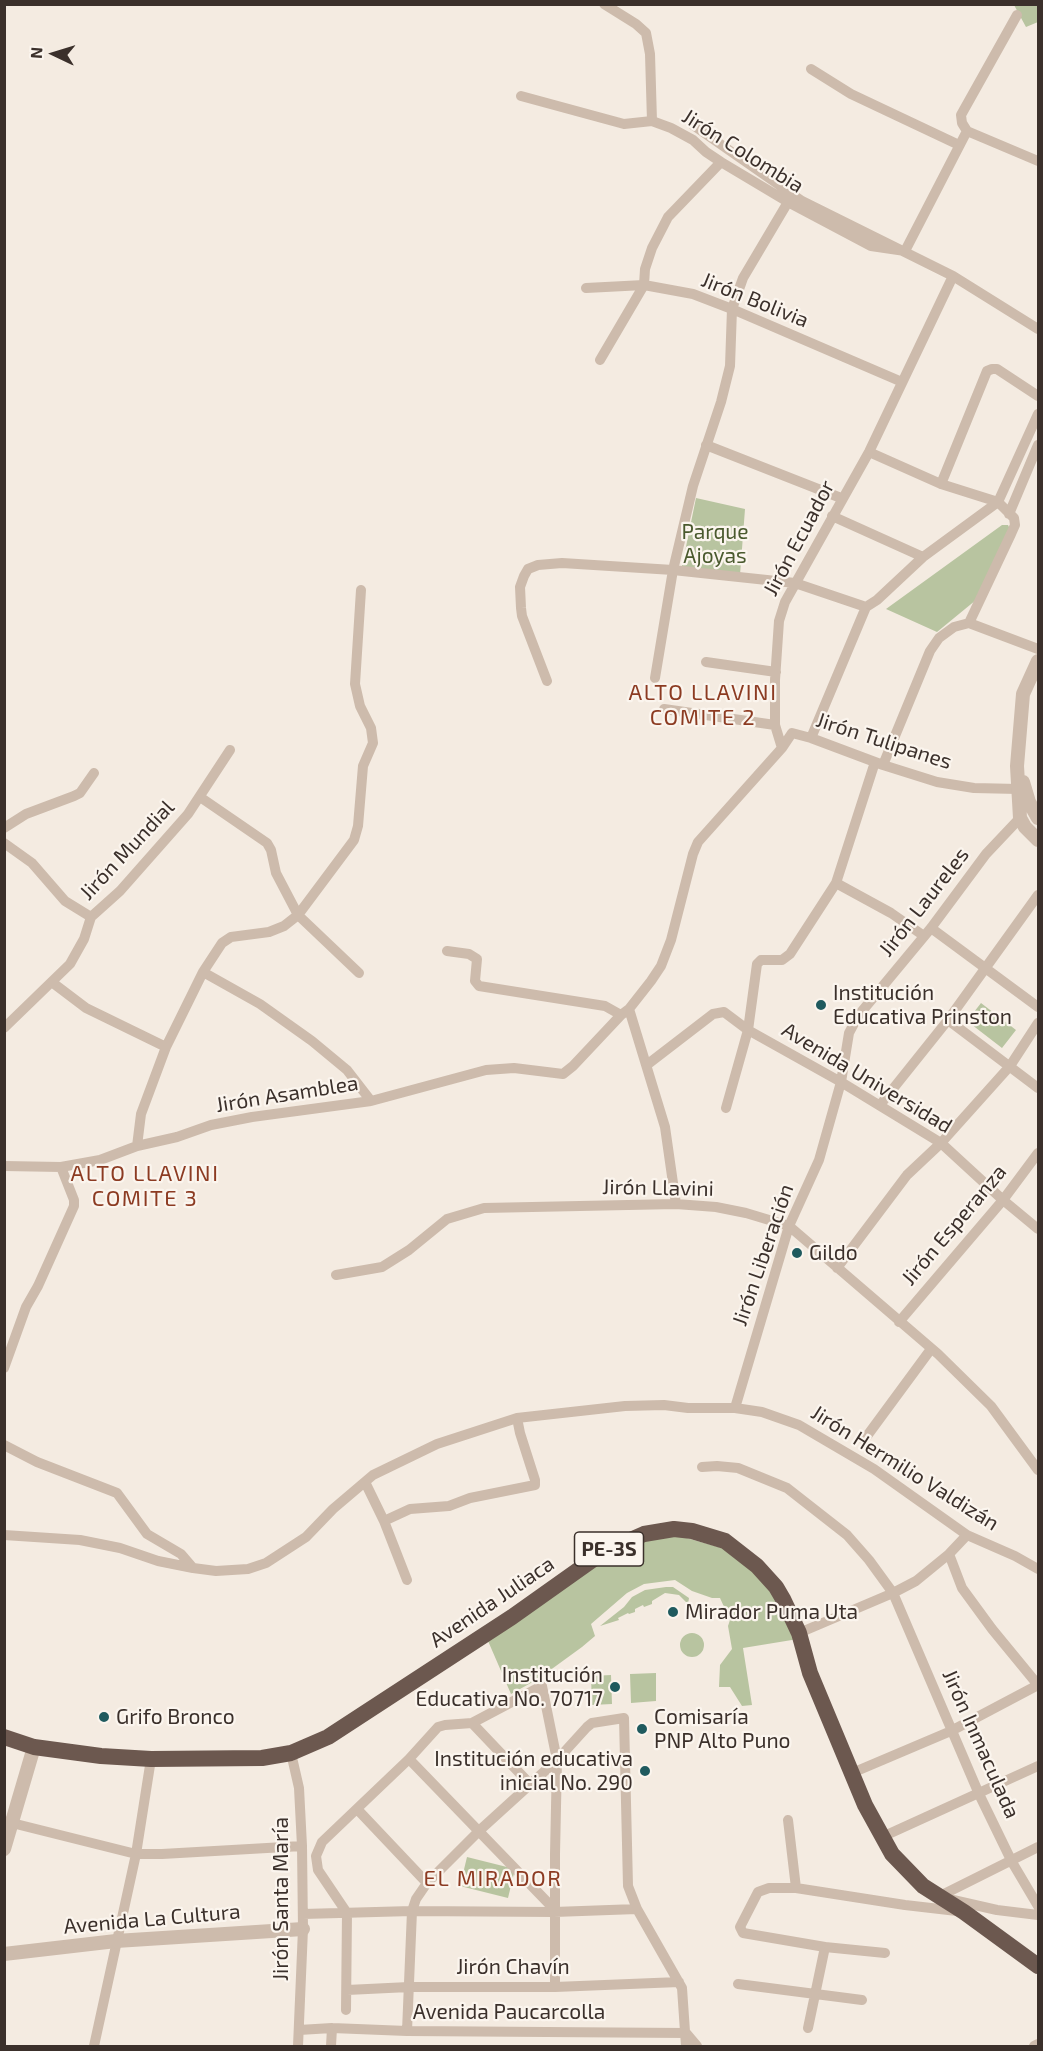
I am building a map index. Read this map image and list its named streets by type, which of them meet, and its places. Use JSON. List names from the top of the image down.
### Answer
{
  "streets": {
    "highway": ["PE-3S", "Avenida Juliaca"],
    "street": [
      "Jirón Colombia",
      "Jirón Bolivia",
      "Jirón Ecuador",
      "Jirón Tulipanes",
      "Jirón Mundial",
      "Jirón Laureles",
      "Avenida Universidad",
      "Jirón Asamblea",
      "Jirón Llavini",
      "Jirón Esperanza",
      "Jirón Liberación",
      "Jirón Hermilio Valdizán",
      "Jirón Inmaculada",
      "Jirón Santa María",
      "Avenida La Cultura",
      "Jirón Chavín",
      "Avenida Paucarcolla"
    ]
  },
  "crossings": [
    ["Jirón Colombia", "Jirón Ecuador"],
    ["Jirón Bolivia", "Jirón Ecuador"],
    ["Jirón Ecuador", "Jirón Tulipanes"],
    ["Jirón Laureles", "Avenida Universidad"],
    ["Jirón Laureles", "Jirón Liberación"],
    ["Avenida Universidad", "Jirón Esperanza"],
    ["Avenida Universidad", "Jirón Liberación"],
    ["Jirón Llavini", "Jirón Esperanza"],
    ["Jirón Llavini", "Jirón Liberación"],
    ["Jirón Liberación", "Jirón Hermilio Valdizán"],
    ["Avenida Juliaca", "Jirón Santa María"],
    ["Jirón Santa María", "Avenida La Cultura"],
    ["Jirón Santa María", "Avenida Paucarcolla"]
  ],
  "districts": ["ALTO LLAVINI COMITE 2", "ALTO LLAVINI COMITE 3", "EL MIRADOR"],
  "parks": ["Parque Ajoyas"],
  "places": [
    "Institución Educativa Prinston",
    "Gildo",
    "Mirador Puma Uta",
    "Institución Educativa No. 70717",
    "Grifo Bronco",
    "Comisaría PNP Alto Puno",
    "Institución educativa inicial No. 290"
  ],
  "north": "left"
}
